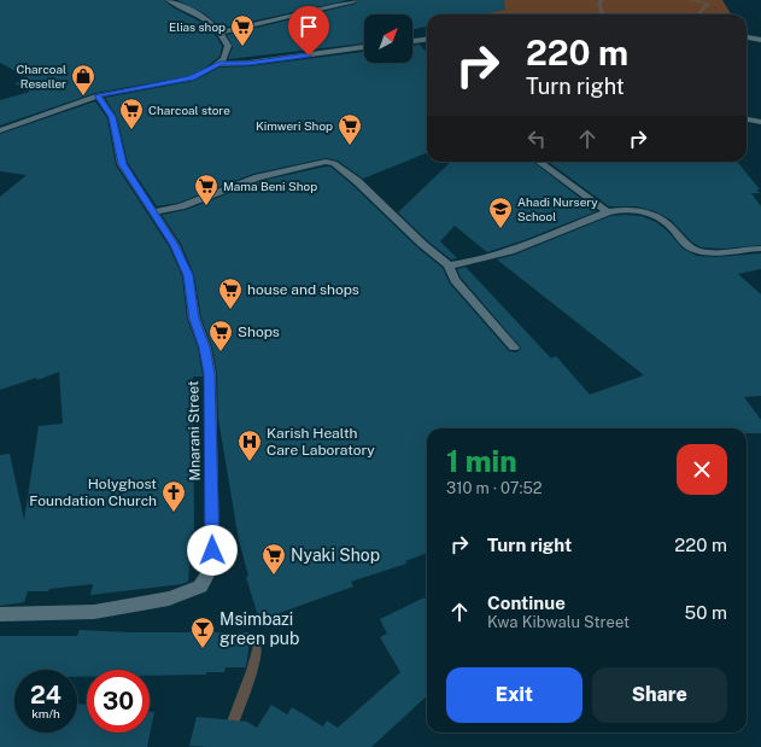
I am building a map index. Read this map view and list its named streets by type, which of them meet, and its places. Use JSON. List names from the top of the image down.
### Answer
{
  "streets": {
    "street": ["Mnarani Street"]
  },
  "places": {
    "supermarket": [
      "Elias shop",
      "Charcoal store",
      "Kimweri Shop",
      "Mama Beni Shop",
      "house and shops",
      "Shops",
      "Nyaki Shop"
    ],
    "shop": ["Charcoal Reseller"],
    "school or university": ["Ahadi Nursery School"],
    "hospital": ["Karish Health Care Laboratory"],
    "church": ["Holyghost Foundation Church"],
    "bar": ["Msimbazi green pub"]
  },
  "north": "top right",
  "page": {
    "turn": ["220 m", "Turn right"],
    "heading": ["1 min", "310 m · 07:52"],
    "list": [
      {
        "name": "Turn right",
        "value": "220 m"
      },
      {
        "name": "Continue",
        "note": "Kwa Kibwalu Street",
        "value": "50 m"
      }
    ],
    "buttons": ["Exit", "Share"],
    "speed": "24 km/h",
    "limit": "30"
  }
}
